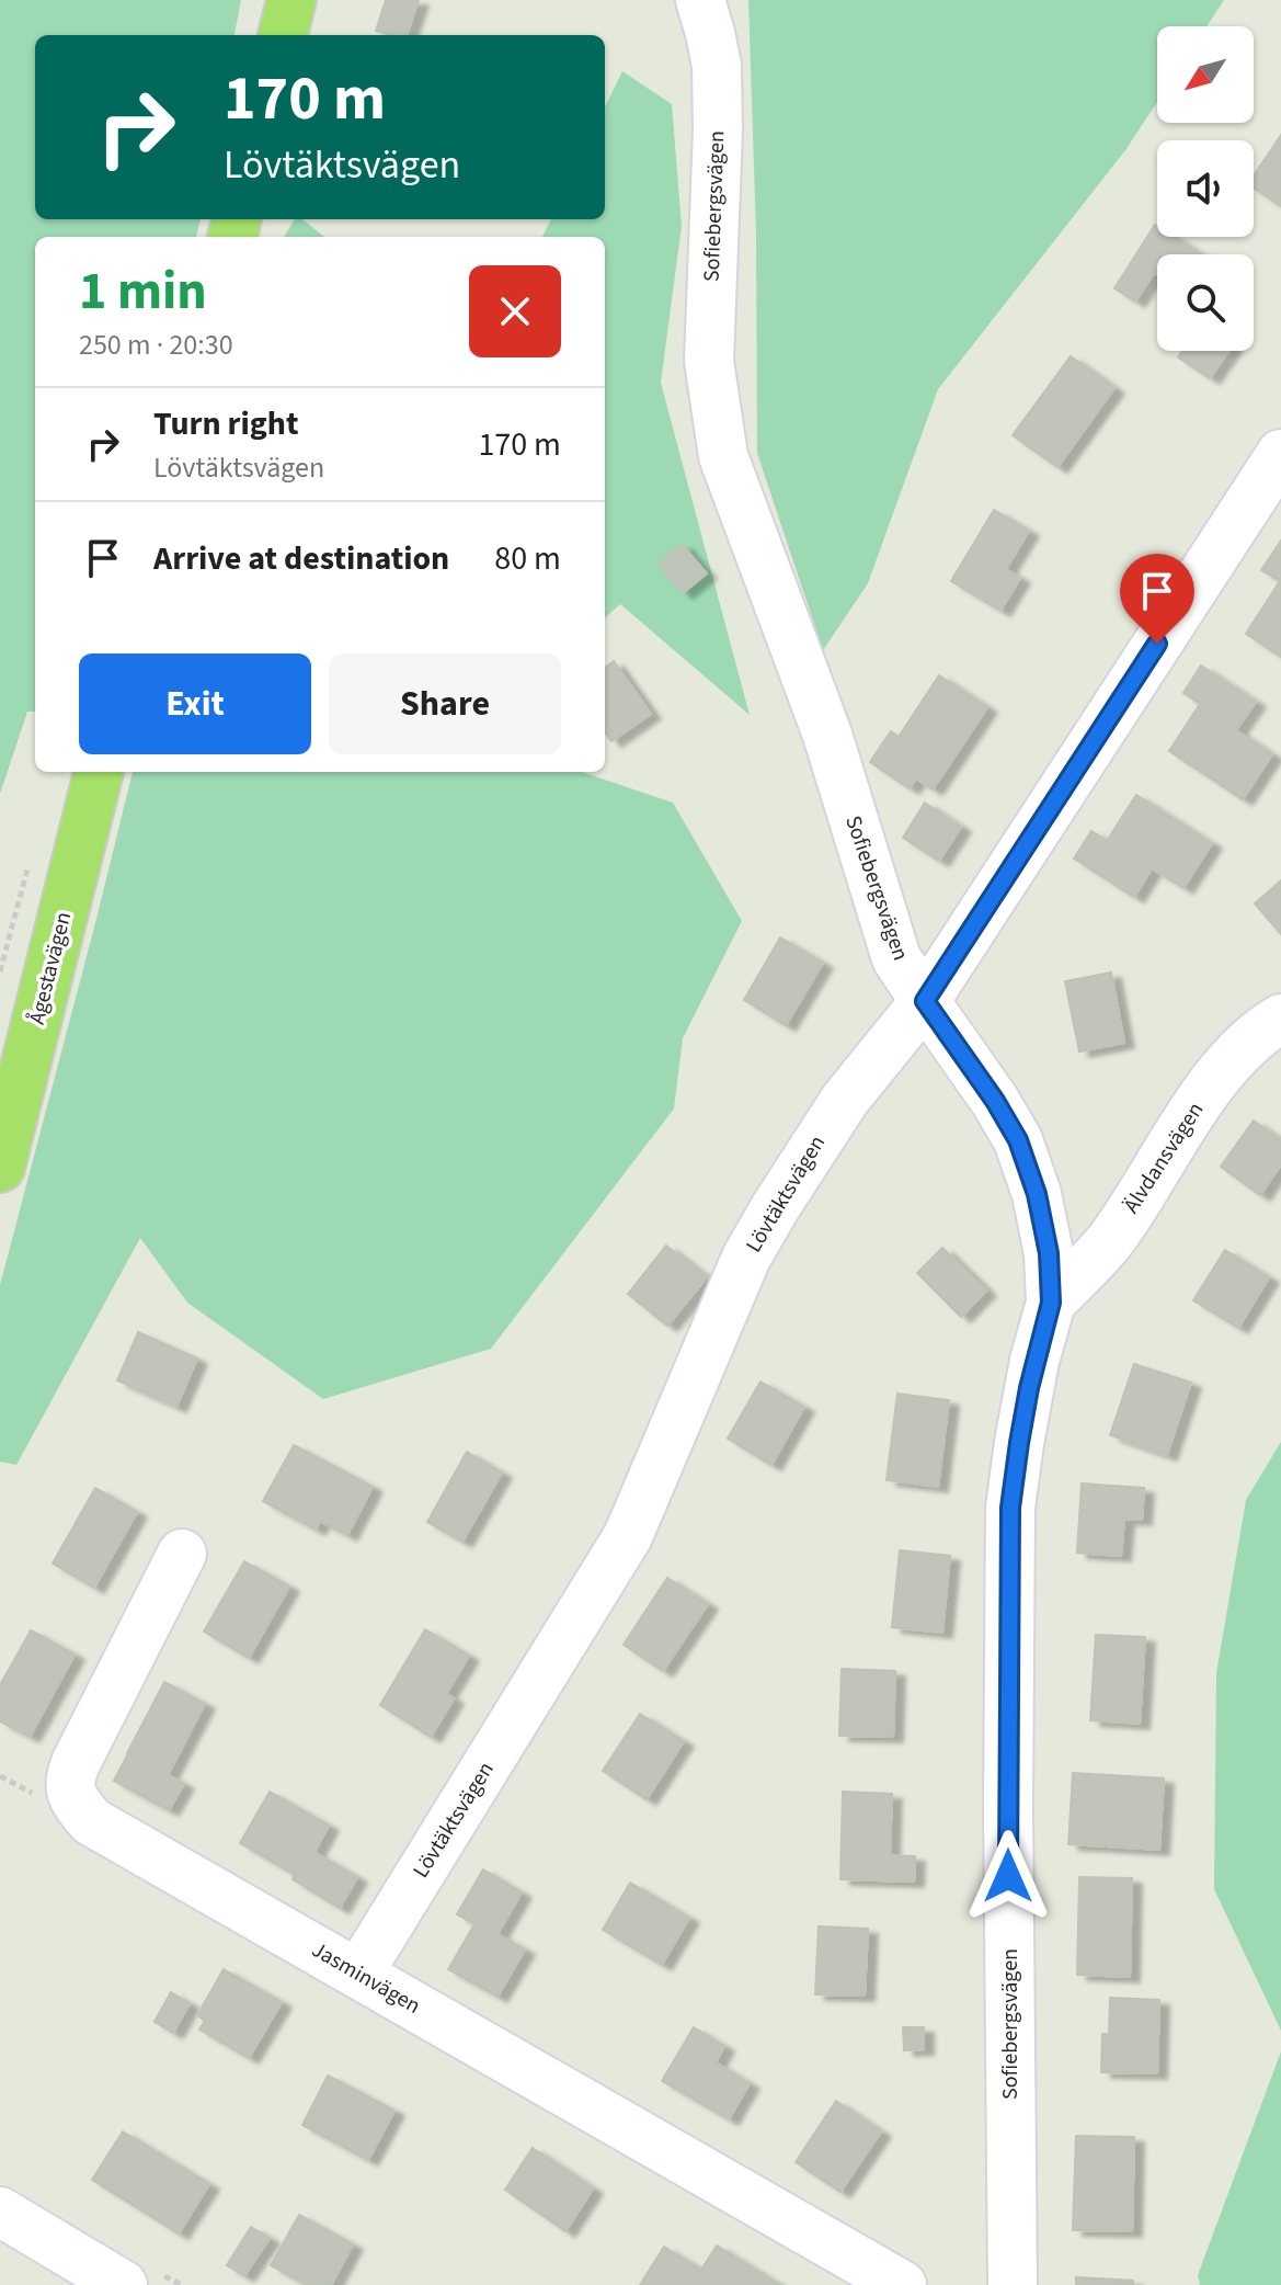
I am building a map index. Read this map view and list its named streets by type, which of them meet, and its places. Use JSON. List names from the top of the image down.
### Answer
{
  "streets": {
    "main road": ["Ågestavägen"],
    "street": [
      "Sofiebergsvägen",
      "Älvdansvägen",
      "Lövtäktsvägen",
      "Jasminvägen"
    ]
  },
  "crossings": [
    ["Sofiebergsvägen", "Älvdansvägen"],
    ["Sofiebergsvägen", "Lövtäktsvägen"],
    ["Lövtäktsvägen", "Jasminvägen"]
  ],
  "north": "bottom left",
  "page": {
    "turn": ["170 m", "Lövtäktsvägen"],
    "heading": ["1 min", "250 m · 20:30"],
    "list": [
      {
        "name": "Turn right",
        "note": "Lövtäktsvägen",
        "value": "170 m"
      },
      {
        "name": "Arrive at destination",
        "value": "80 m"
      }
    ],
    "buttons": ["Exit", "Share"]
  }
}
